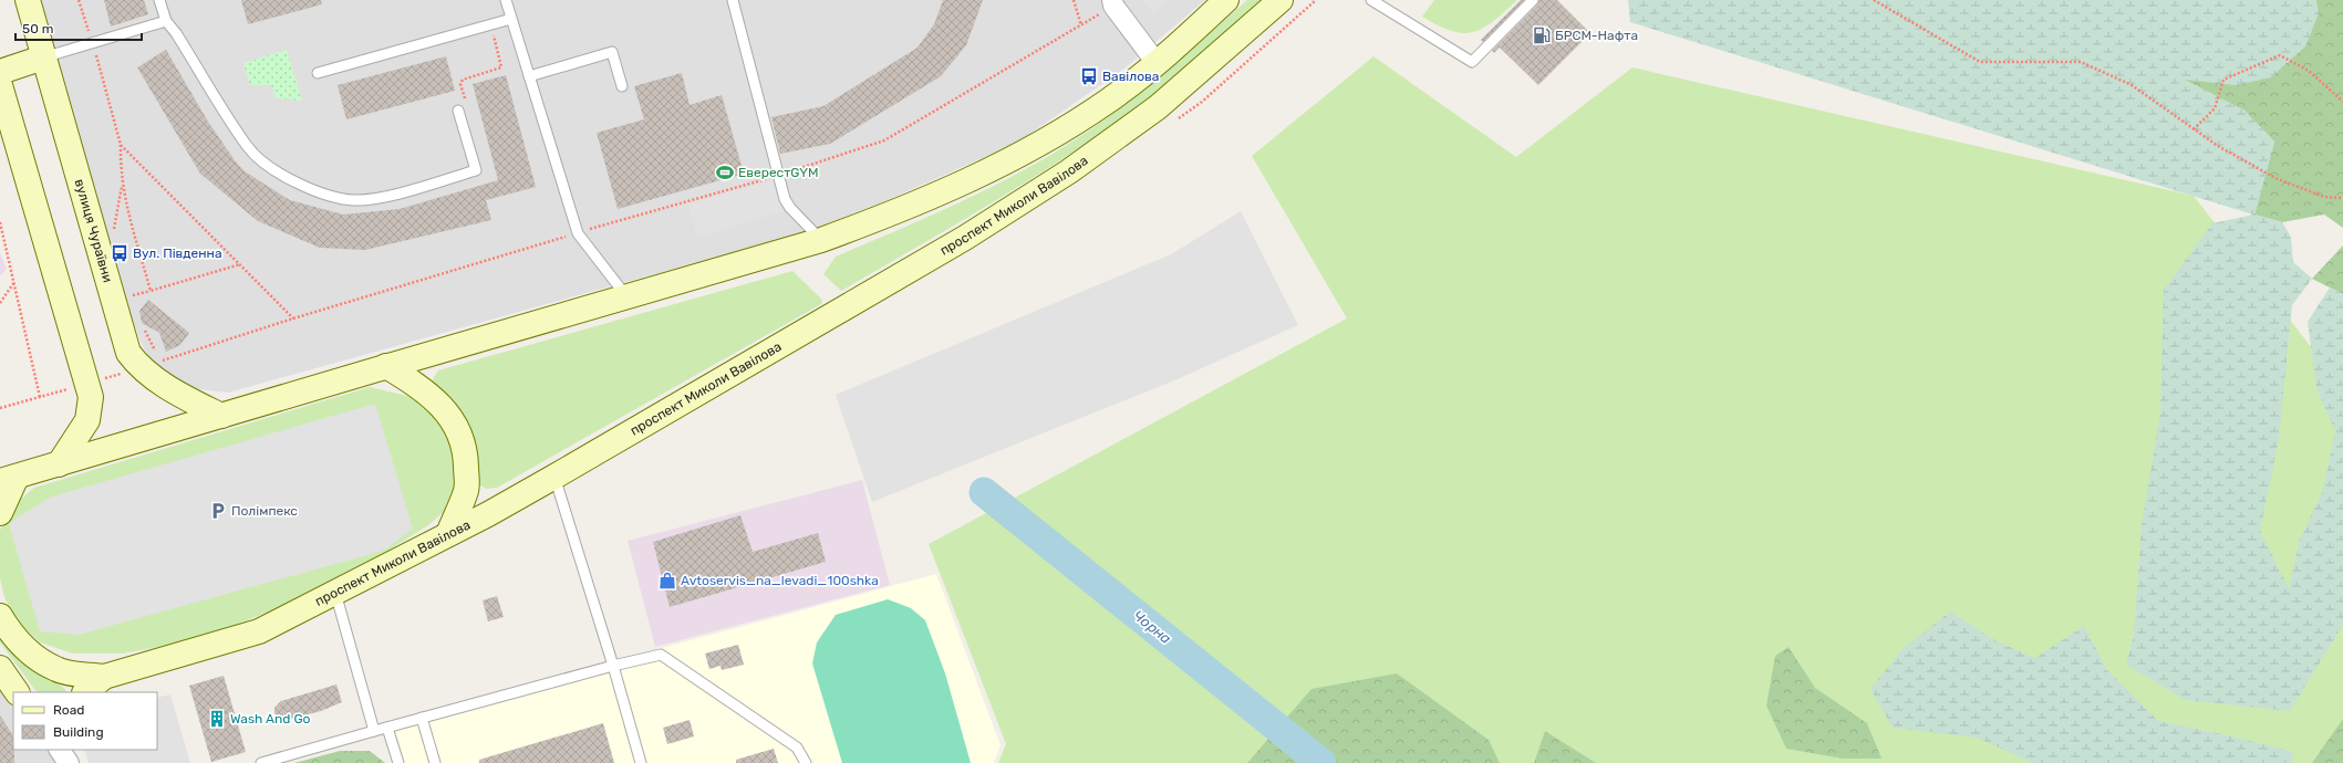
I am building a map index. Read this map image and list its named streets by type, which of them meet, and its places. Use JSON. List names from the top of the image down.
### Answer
{
  "streets": {
    "main road": ["проспект Миколи Вавілова", "вулиця Чураївни"]
  },
  "water": ["Чорна"],
  "places": {
    "fuel station": ["БРСМ-Нафта"],
    "bus stop": ["Вавілова", "Вул. Південна"],
    "sports": ["ЕверестGYM"],
    "parking": ["Полімпекс"],
    "shop": ["Avtoservis_na_levadi_100shka"],
    "building": ["Wash And Go"]
  },
  "legend": ["Road", "Building"],
  "scale_bar": "50 m"
}
